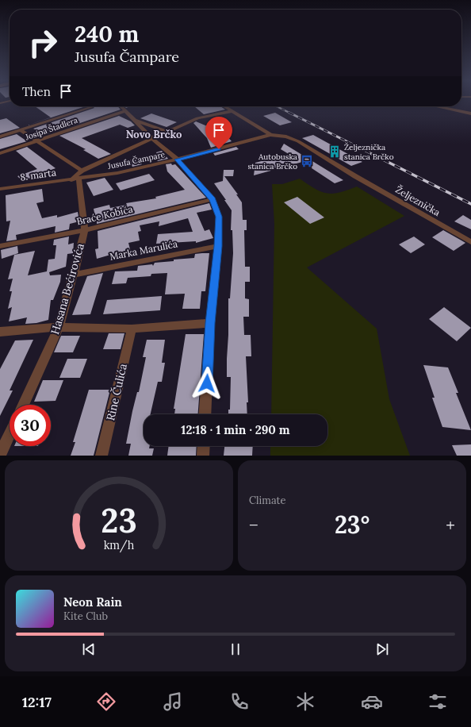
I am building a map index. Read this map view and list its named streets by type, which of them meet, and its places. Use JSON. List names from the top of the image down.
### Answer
{
  "streets": {
    "street": [
      "Josipa Štadlera",
      "Jusufa Čampare",
      "8. marta",
      "Željeznička",
      "Braće Kobića",
      "Marka Marulića",
      "Hasana Bećirovića",
      "Rine Čulića"
    ]
  },
  "crossings": [
    ["Jusufa Čampare", "8. marta"],
    ["Jusufa Čampare", "Željeznička"],
    ["Jusufa Čampare", "Hasana Bećirovića"],
    ["8. marta", "Hasana Bećirovića"],
    ["Braće Kobića", "Hasana Bećirovića"],
    ["Marka Marulića", "Hasana Bećirovića"]
  ],
  "districts": ["Novo Brčko"],
  "places": {
    "building": ["Željeznička stanica Brčko"],
    "bus stop": ["Autobuska stanica Brčko"]
  },
  "page": {
    "turn": ["240 m", "Jusufa Čampare"],
    "then": "Then",
    "limit": "30",
    "trip": "12:18 · 1 min · 290 m",
    "tile": "Climate",
    "heat": ["−", "23°", "+"],
    "song": ["Neon Rain", "Kite Club"],
    "tabs": "12:17",
    "gauge": ["23", "km/h"]
  }
}
